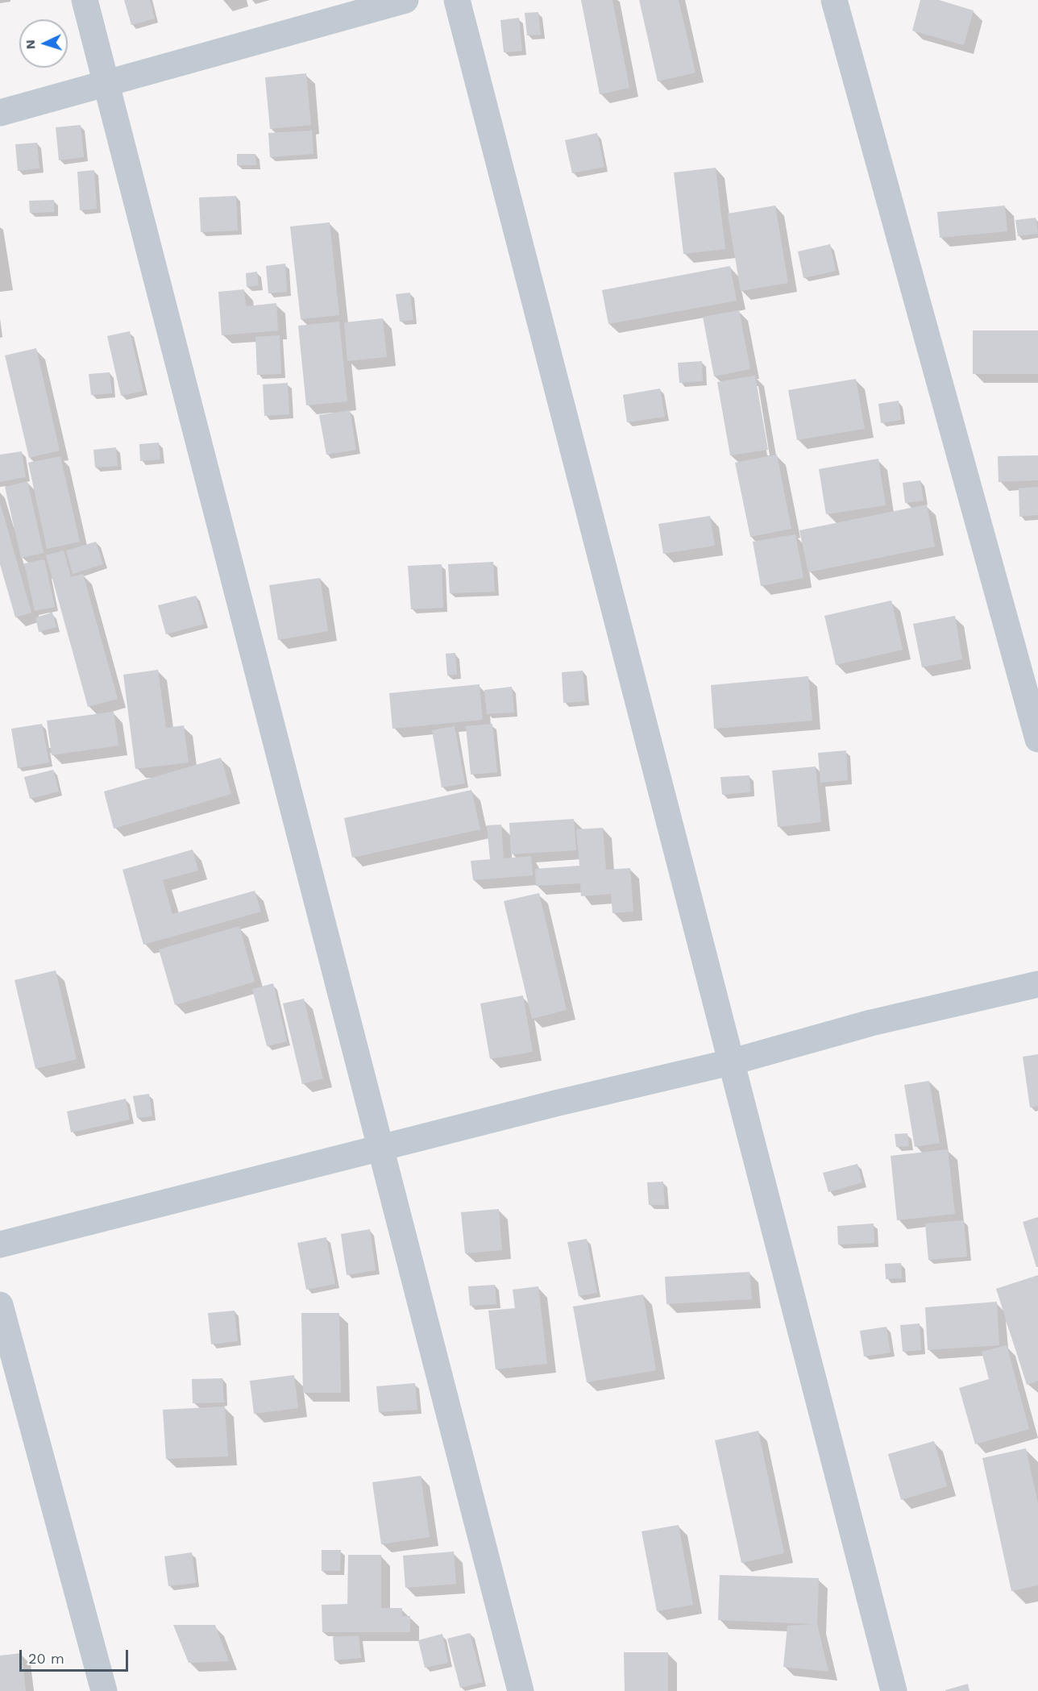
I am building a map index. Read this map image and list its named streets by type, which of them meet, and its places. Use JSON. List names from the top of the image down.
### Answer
{
  "scale_bar": "20 m",
  "north": "left"
}
